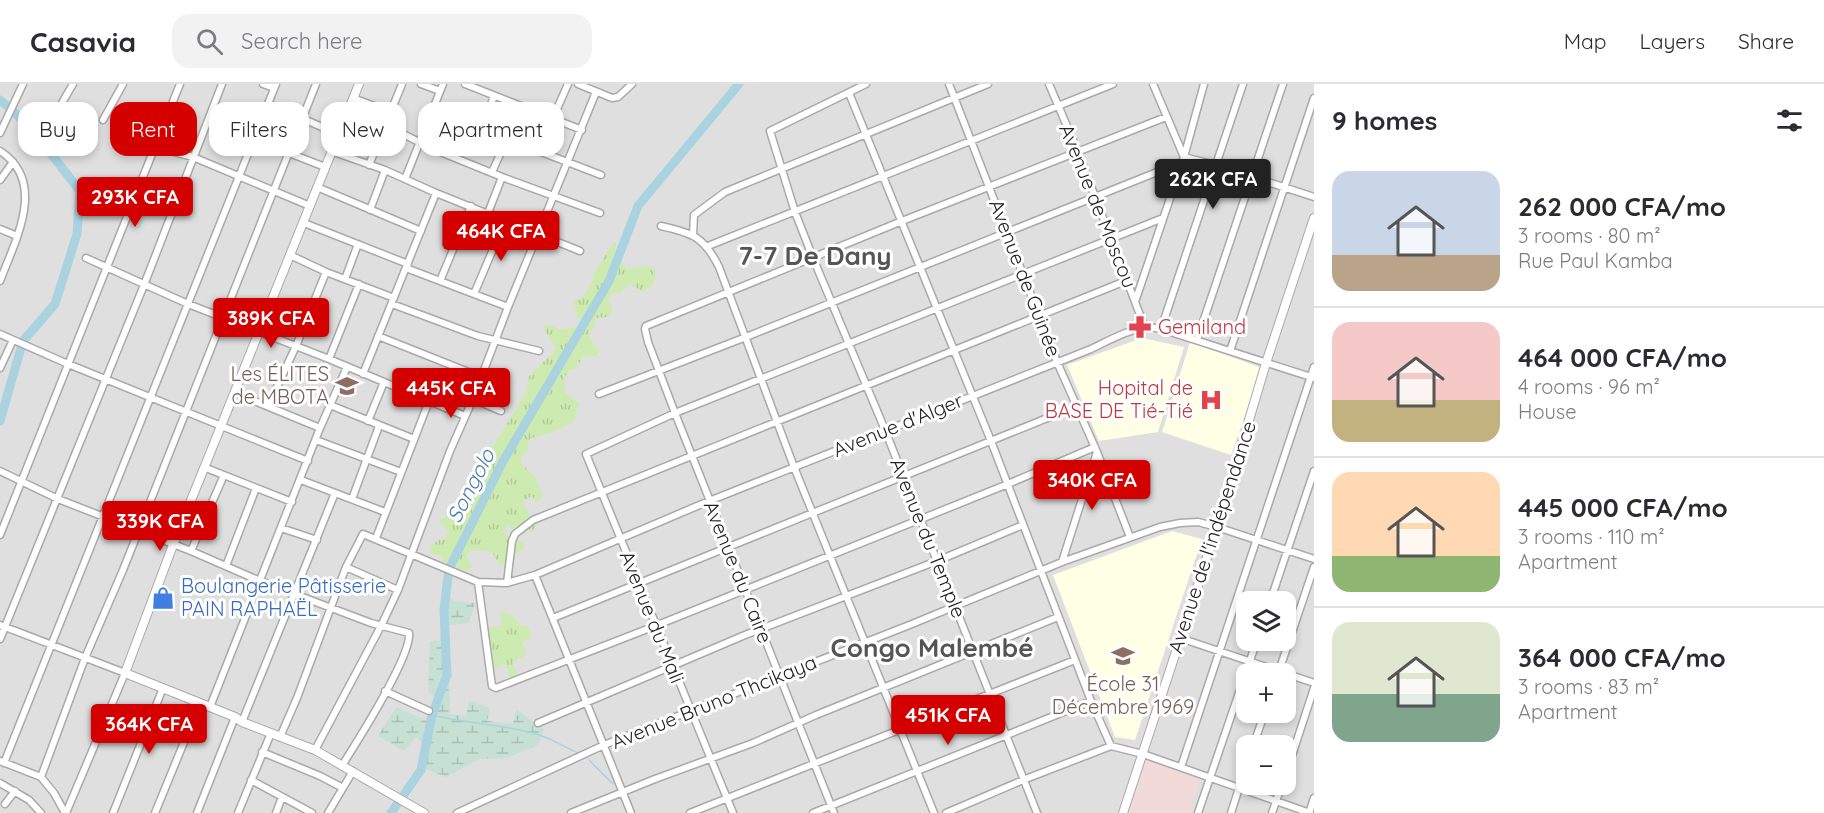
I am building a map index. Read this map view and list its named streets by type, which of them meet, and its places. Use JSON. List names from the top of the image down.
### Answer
{
  "streets": {
    "street": [
      "Avenue de Moscou",
      "Avenue de Guinée",
      "Avenue d'Alger",
      "Avenue de l'indépendance",
      "Avenue du Temple",
      "Avenue du Caire",
      "Avenue du Mali",
      "Avenue Bruno Thcikaya"
    ]
  },
  "crossings": [
    ["Avenue de Moscou", "Avenue d'Alger"],
    ["Avenue de Guinée", "Avenue d'Alger"],
    ["Avenue de Guinée", "Avenue Bruno Thcikaya"],
    ["Avenue d'Alger", "Avenue de l'indépendance"],
    ["Avenue d'Alger", "Avenue du Temple"],
    ["Avenue d'Alger", "Avenue du Caire"],
    ["Avenue d'Alger", "Avenue du Mali"],
    ["Avenue de l'indépendance", "Avenue Bruno Thcikaya"],
    ["Avenue du Temple", "Avenue Bruno Thcikaya"],
    ["Avenue du Caire", "Avenue du Mali"],
    ["Avenue du Caire", "Avenue Bruno Thcikaya"],
    ["Avenue du Mali", "Avenue Bruno Thcikaya"]
  ],
  "districts": ["7-7 De Dany", "Congo Malembé"],
  "water": ["Songolo"],
  "places": {
    "pharmacy": ["Gemiland"],
    "school or university": ["Les ÉLITES de MBOTA", "École 31 Décembre 1969"],
    "hospital": ["Hopital de BASE DE Tié-Tié"],
    "shop": ["Boulangerie Pâtisserie PAIN RAPHAËL"]
  },
  "page": {
    "header": "Casavia",
    "search": "Search here",
    "nav": ["Map", "Layers", "Share"],
    "heading": "9 homes",
    "chip": [
      "Buy",
      "Rent",
      "Filters",
      "New",
      "Apartment"
    ],
    "list": [
      {
        "name": "262 000 CFA/mo",
        "note": "3 rooms · 80 m² · Rue Paul Kamba"
      },
      {
        "name": "464 000 CFA/mo",
        "note": "4 rooms · 96 m² · House"
      },
      {
        "name": "445 000 CFA/mo",
        "note": "3 rooms · 110 m² · Apartment"
      },
      {
        "name": "364 000 CFA/mo",
        "note": "3 rooms · 83 m² · Apartment"
      }
    ],
    "price": [
      "262K CFA",
      "293K CFA",
      "464K CFA",
      "389K CFA",
      "445K CFA",
      "340K CFA",
      "339K CFA",
      "451K CFA",
      "364K CFA"
    ],
    "map_buttons": ["+", "−"]
  }
}
